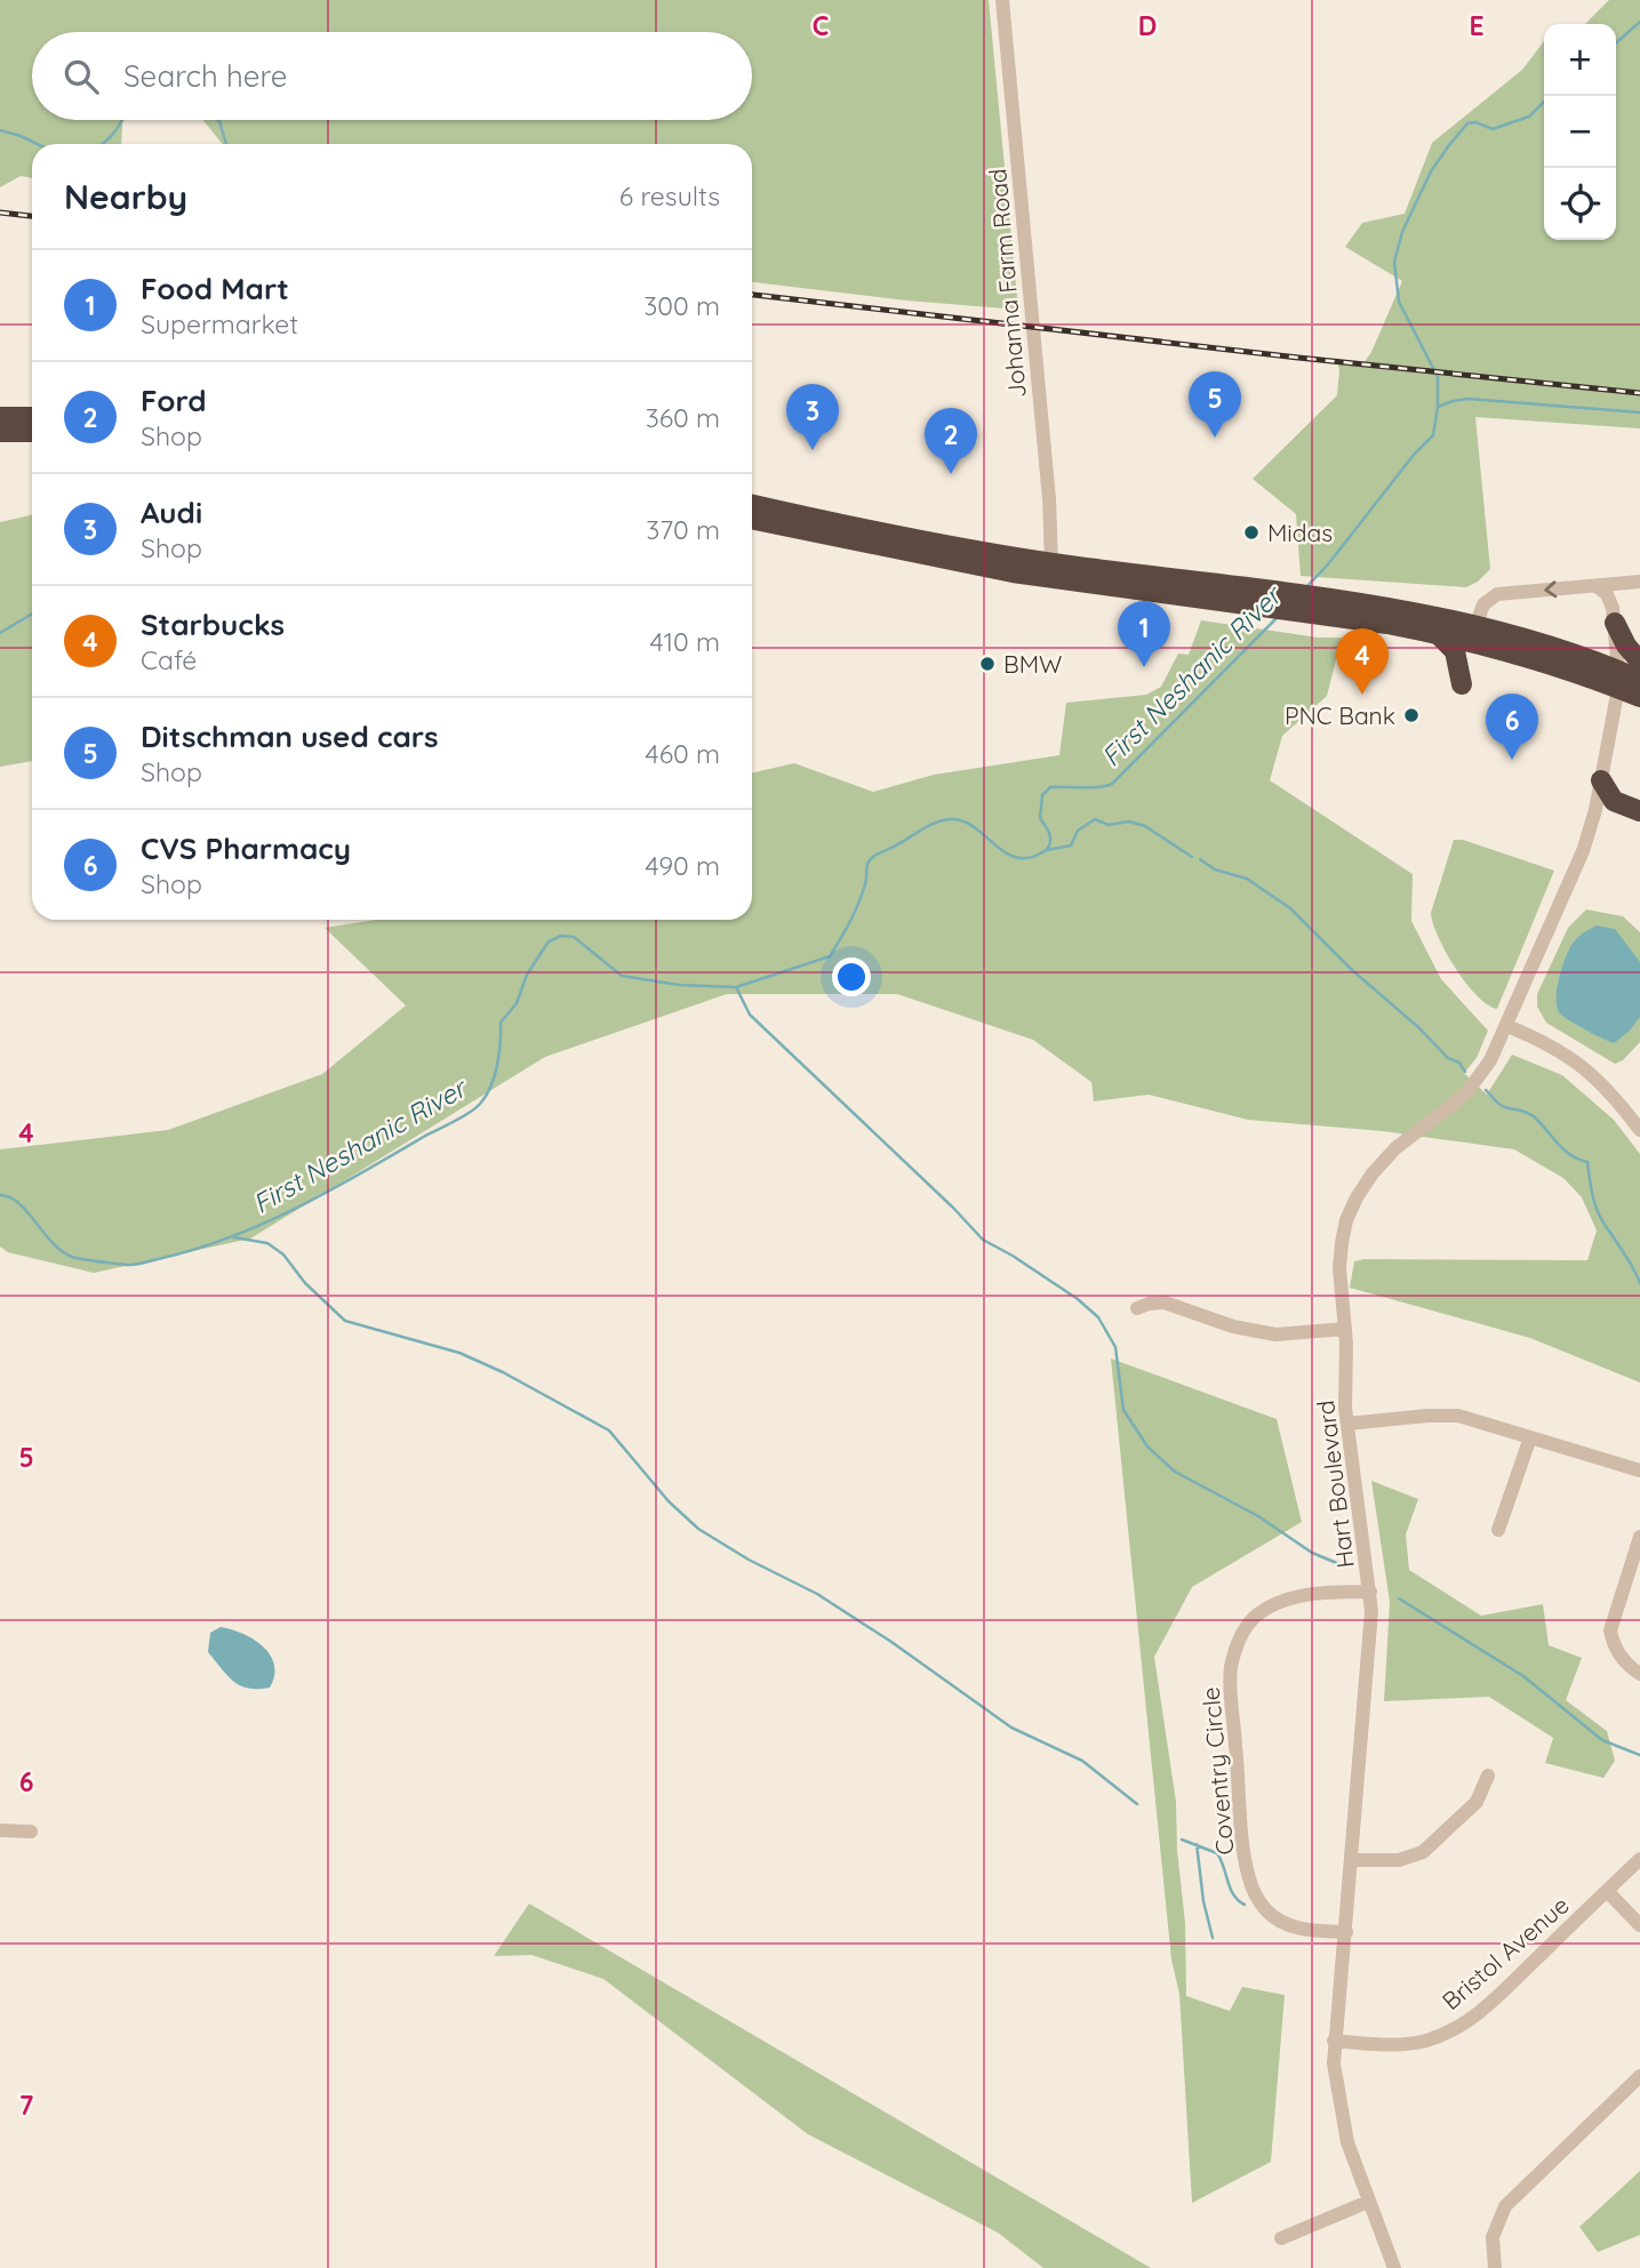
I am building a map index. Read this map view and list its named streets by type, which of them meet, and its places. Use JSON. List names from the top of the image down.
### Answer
{
  "streets": {
    "street": [
      "Johanna Farm Road",
      "Hart Boulevard",
      "Coventry Circle",
      "Bristol Avenue"
    ]
  },
  "crossings": [
    ["Hart Boulevard", "Coventry Circle"],
    ["Hart Boulevard", "Bristol Avenue"]
  ],
  "water": ["First Neshanic River"],
  "places": ["Midas", "BMW", "PNC Bank"],
  "page": {
    "map_buttons": ["+", "−"],
    "search": "Search here",
    "heading": ["Nearby", "6 results"],
    "list": [
      {
        "mark": "1",
        "name": "Food Mart",
        "note": "Supermarket",
        "value": "300 m"
      },
      {
        "mark": "2",
        "name": "Ford",
        "note": "Shop",
        "value": "360 m"
      },
      {
        "mark": "3",
        "name": "Audi",
        "note": "Shop",
        "value": "370 m"
      },
      {
        "mark": "4",
        "name": "Starbucks",
        "note": "Café",
        "value": "410 m"
      },
      {
        "mark": "5",
        "name": "Ditschman used cars",
        "note": "Shop",
        "value": "460 m"
      },
      {
        "mark": "6",
        "name": "CVS Pharmacy",
        "note": "Shop",
        "value": "490 m"
      }
    ],
    "pins": [
      "5",
      "3",
      "2",
      "1",
      "4",
      "6"
    ]
  },
  "grid": {
    "columns": ["C", "D", "E"],
    "rows": [
      "4",
      "5",
      "6",
      "7"
    ]
  }
}
